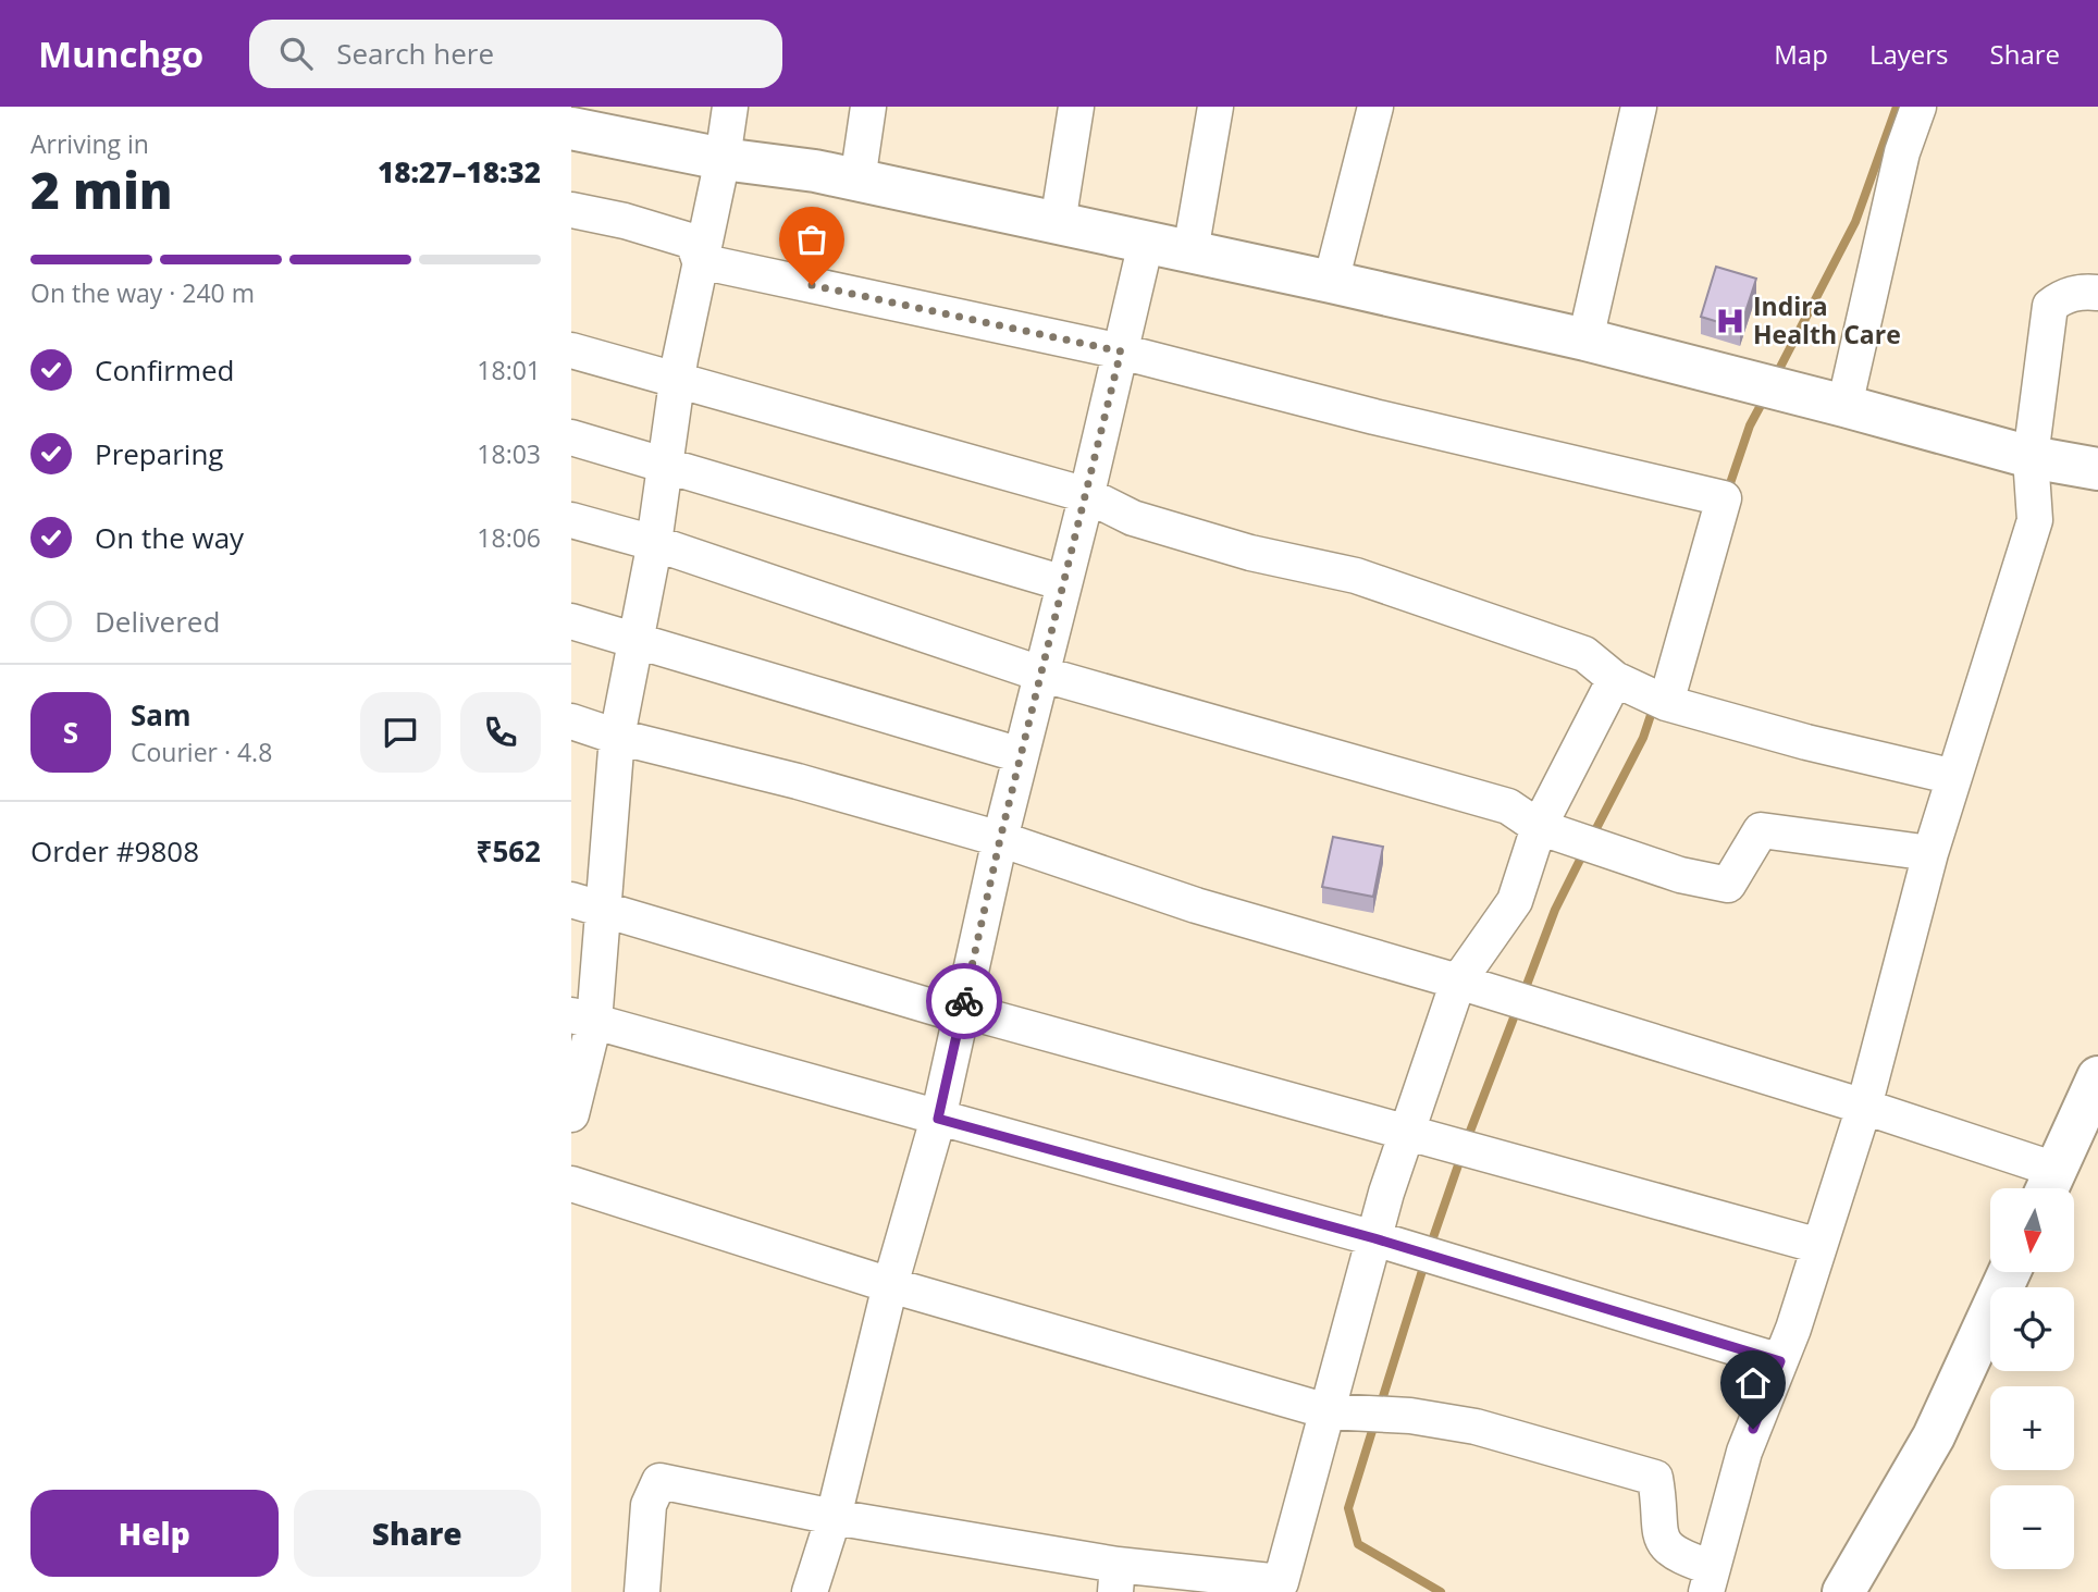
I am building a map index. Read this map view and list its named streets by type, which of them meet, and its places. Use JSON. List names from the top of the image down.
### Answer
{
  "places": {
    "hospital": ["Indira Health Care"]
  },
  "north": "bottom",
  "page": {
    "header": "Munchgo",
    "search": "Search here",
    "nav": ["Map", "Layers", "Share"],
    "heading": ["2 min", "Arriving in", "18:27–18:32"],
    "panel": [
      "Sam",
      "Courier · 4.8",
      "Order #9808",
      "₹562"
    ],
    "bar": "On the way · 240 m",
    "list": [
      ["Confirmed", "18:01"],
      ["Preparing", "18:03"],
      ["On the way", "18:06"],
      "Delivered"
    ],
    "round": "S",
    "map_buttons": ["+", "−"],
    "buttons": ["Help", "Share"]
  }
}
